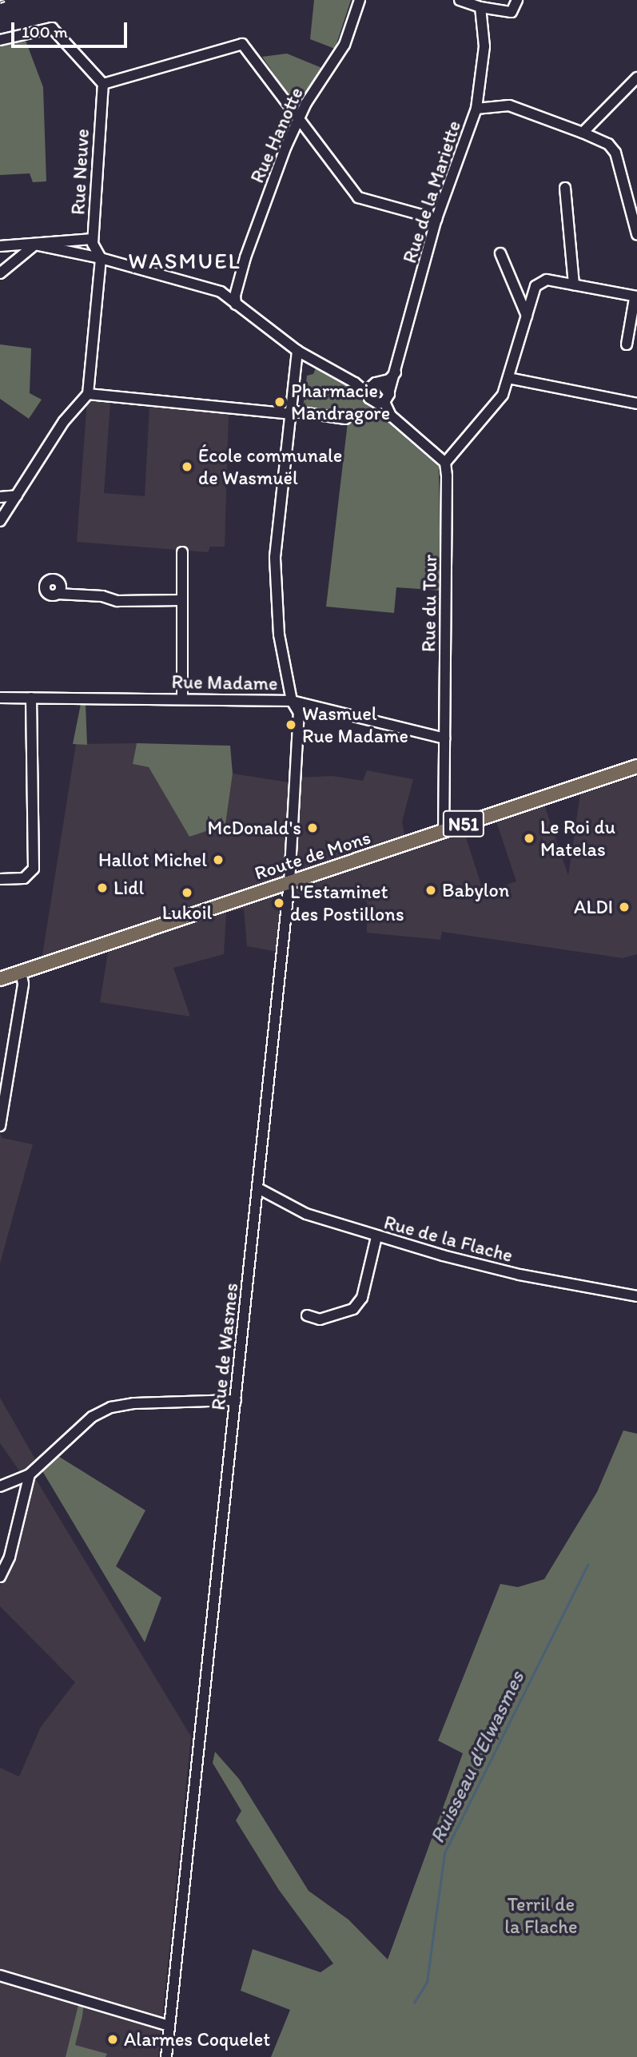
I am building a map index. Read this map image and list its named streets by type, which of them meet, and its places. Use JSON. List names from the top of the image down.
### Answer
{
  "streets": {
    "main road": ["N51", "Route de Mons"],
    "street": [
      "Rue Hanotte",
      "Rue Neuve",
      "Rue de la Mariette",
      "Rue du Tour",
      "Rue Madame",
      "Rue de la Flache",
      "Rue de Wasmes"
    ]
  },
  "crossings": [
    ["Rue du Tour", "Rue Madame"],
    ["Rue du Tour", "Route de Mons"],
    ["Rue Madame", "Rue de Wasmes"],
    ["Route de Mons", "Rue de Wasmes"],
    ["Rue de la Flache", "Rue de Wasmes"]
  ],
  "districts": ["WASMUEL"],
  "water": ["Ruisseau d'Elwasmes"],
  "parks": ["Terril de la Flache"],
  "places": [
    "Pharmacie Mandragore",
    "École communale de Wasmuël",
    "Wasmuel Rue Madame",
    "McDonald's",
    "Le Roi du Matelas",
    "Hallot Michel",
    "Lidl",
    "Babylon",
    "Lukoil",
    "L'Estaminet des Postillons",
    "ALDI",
    "Alarmes Coquelet"
  ],
  "scale_bar": "100 m"
}
